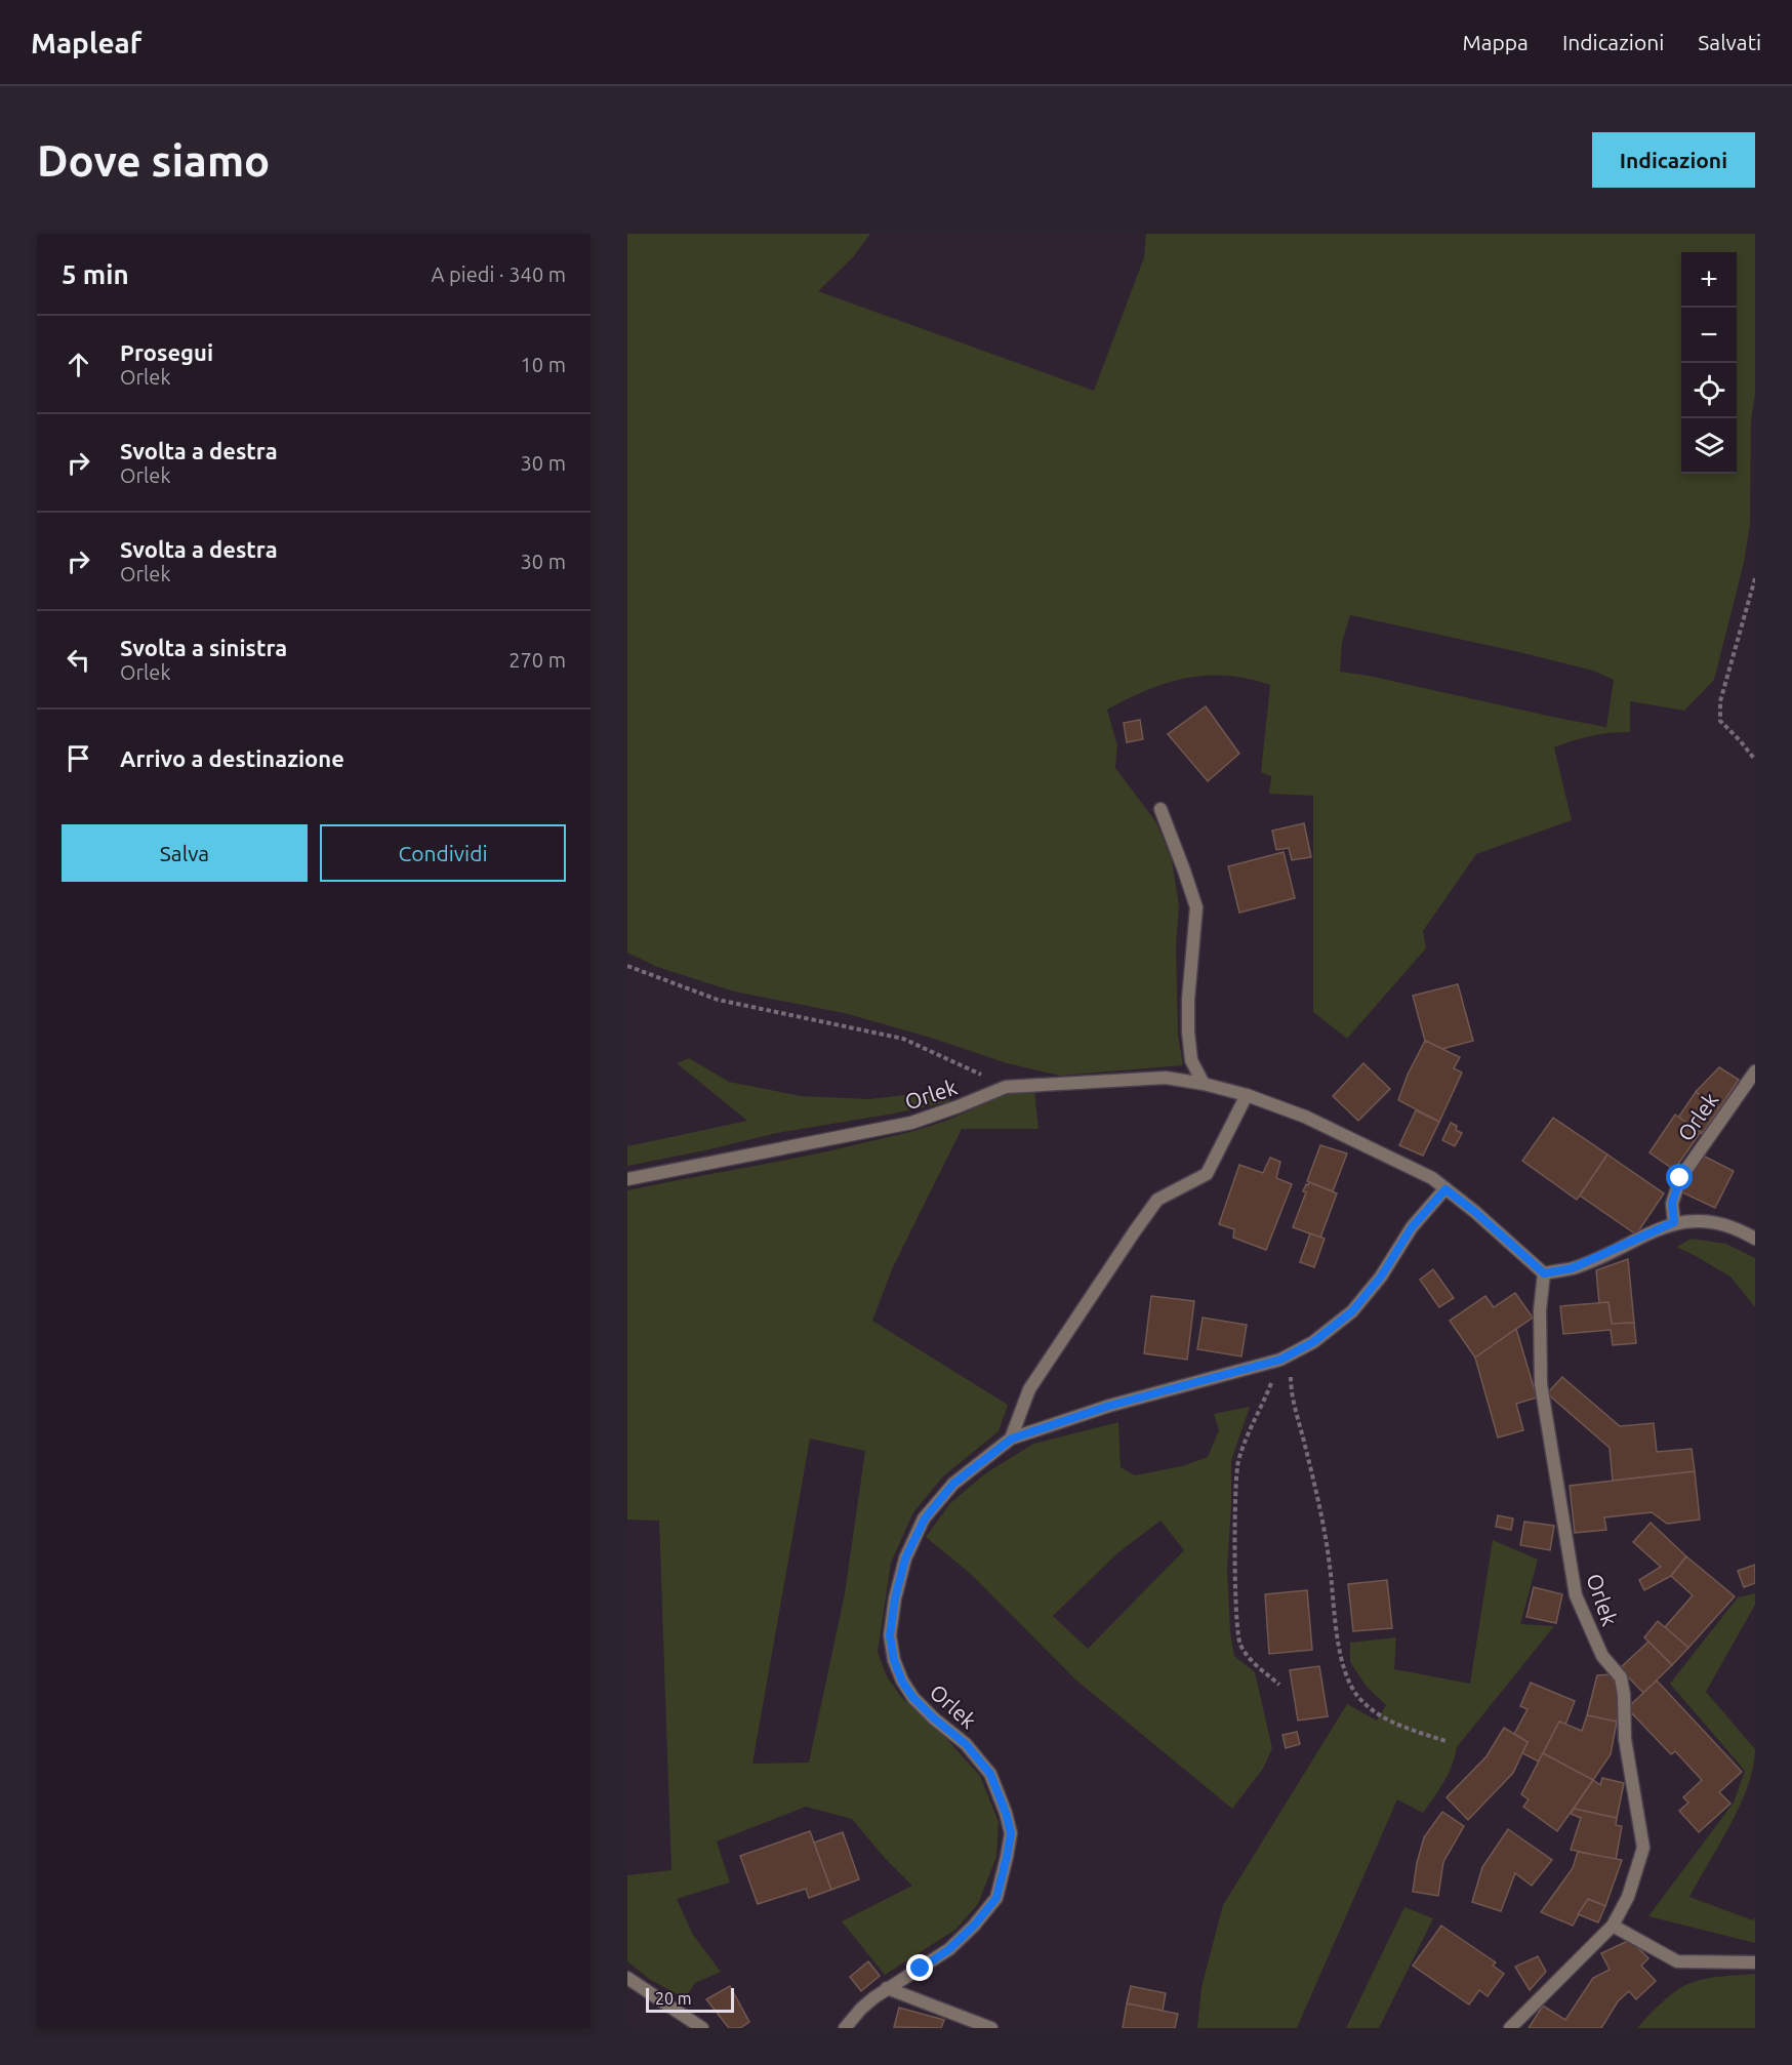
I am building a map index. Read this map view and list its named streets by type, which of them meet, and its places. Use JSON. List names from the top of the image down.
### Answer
{
  "streets": {
    "street": ["Orlek"]
  },
  "scale_bar": "20 m",
  "page": {
    "header": "Mapleaf",
    "nav": ["Mappa", "Indicazioni", "Salvati"],
    "buttons": [
      "Indicazioni",
      ["Salva", "Condividi"]
    ],
    "title": "Dove siamo",
    "heading": ["5 min", "A piedi · 340 m"],
    "map_buttons": ["+", "−"],
    "list": [
      ["Prosegui", "Orlek", "10 m"],
      ["Svolta a destra", "Orlek", "30 m"],
      ["Svolta a destra", "Orlek", "30 m"],
      ["Svolta a sinistra", "Orlek", "270 m"],
      "Arrivo a destinazione"
    ],
    "scale": "20 m"
  }
}
